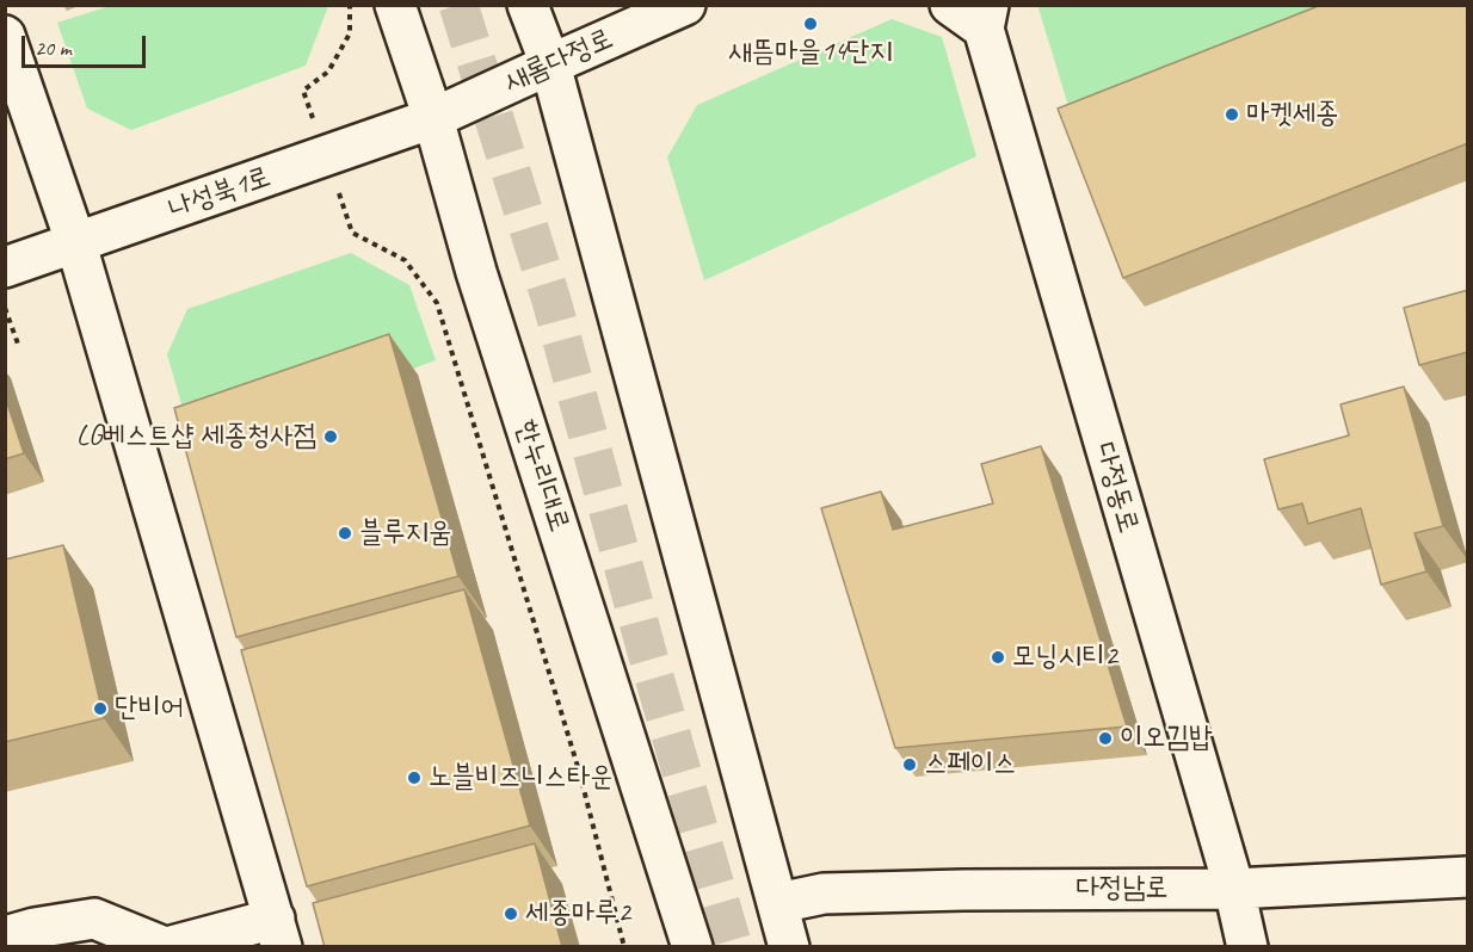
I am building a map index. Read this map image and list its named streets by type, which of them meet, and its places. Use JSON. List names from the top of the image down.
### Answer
{
  "streets": {
    "street": [
      "새롬다정로",
      "나성북1로",
      "한누리대로",
      "다정동로",
      "다정남로"
    ]
  },
  "crossings": [
    ["새롬다정로", "나성북1로"],
    ["새롬다정로", "한누리대로"],
    ["나성북1로", "한누리대로"],
    ["다정동로", "다정남로"]
  ],
  "places": [
    "새뜸마을14단지",
    "마켓세종",
    "LG베스트샵 세종청사점",
    "블루지움",
    "모닝시티2",
    "단비어",
    "이오김밥",
    "스페이스",
    "노블비즈니스타운",
    "세종마루2"
  ],
  "scale_bar": "20 m"
}
